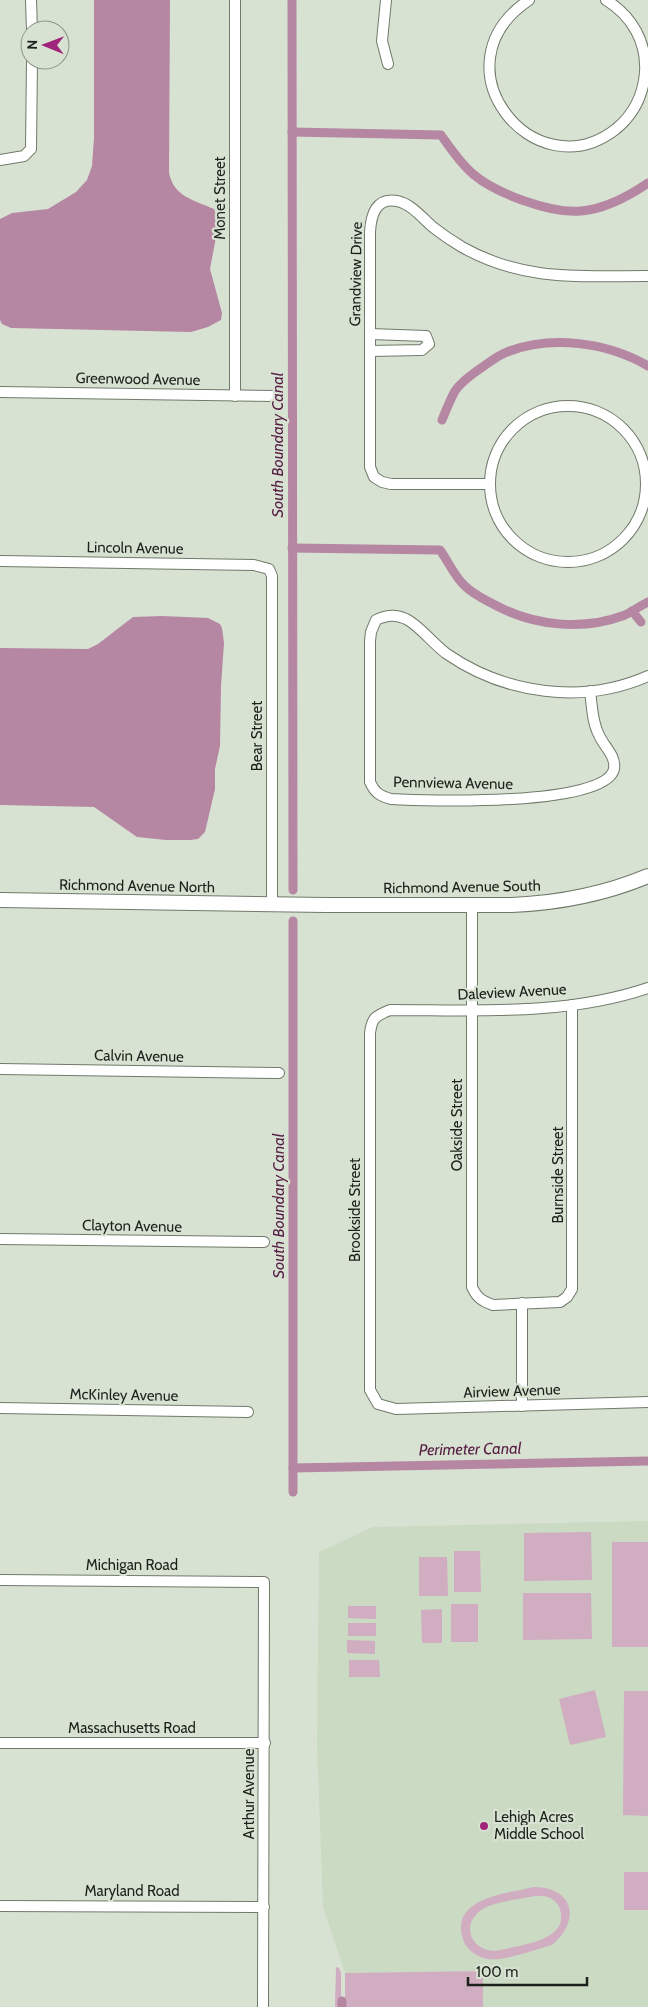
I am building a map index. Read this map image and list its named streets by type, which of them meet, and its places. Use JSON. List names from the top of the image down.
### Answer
{
  "streets": {
    "street": [
      "Monet Street",
      "Grandview Drive",
      "Greenwood Avenue",
      "Lincoln Avenue",
      "Bear Street",
      "Pennviewa Avenue",
      "Richmond Avenue North",
      "Richmond Avenue South",
      "Daleview Avenue",
      "Calvin Avenue",
      "Oakside Street",
      "Burnside Street",
      "Brookside Street",
      "Clayton Avenue",
      "Airview Avenue",
      "McKinley Avenue",
      "Michigan Road",
      "Massachusetts Road",
      "Arthur Avenue",
      "Maryland Road"
    ]
  },
  "crossings": [
    ["Monet Street", "Greenwood Avenue"],
    ["Lincoln Avenue", "Bear Street"],
    ["Bear Street", "Richmond Avenue North"],
    ["Bear Street", "Richmond Avenue South"],
    ["Richmond Avenue North", "Richmond Avenue South"],
    ["Richmond Avenue South", "Oakside Street"],
    ["Daleview Avenue", "Oakside Street"],
    ["Daleview Avenue", "Burnside Street"],
    ["Daleview Avenue", "Brookside Street"],
    ["Oakside Street", "Burnside Street"],
    ["Brookside Street", "Airview Avenue"],
    ["Michigan Road", "Arthur Avenue"],
    ["Massachusetts Road", "Arthur Avenue"],
    ["Arthur Avenue", "Maryland Road"]
  ],
  "water": ["South Boundary Canal", "Perimeter Canal"],
  "places": ["Lehigh Acres Middle School"],
  "scale_bar": "100 m",
  "north": "left"
}
